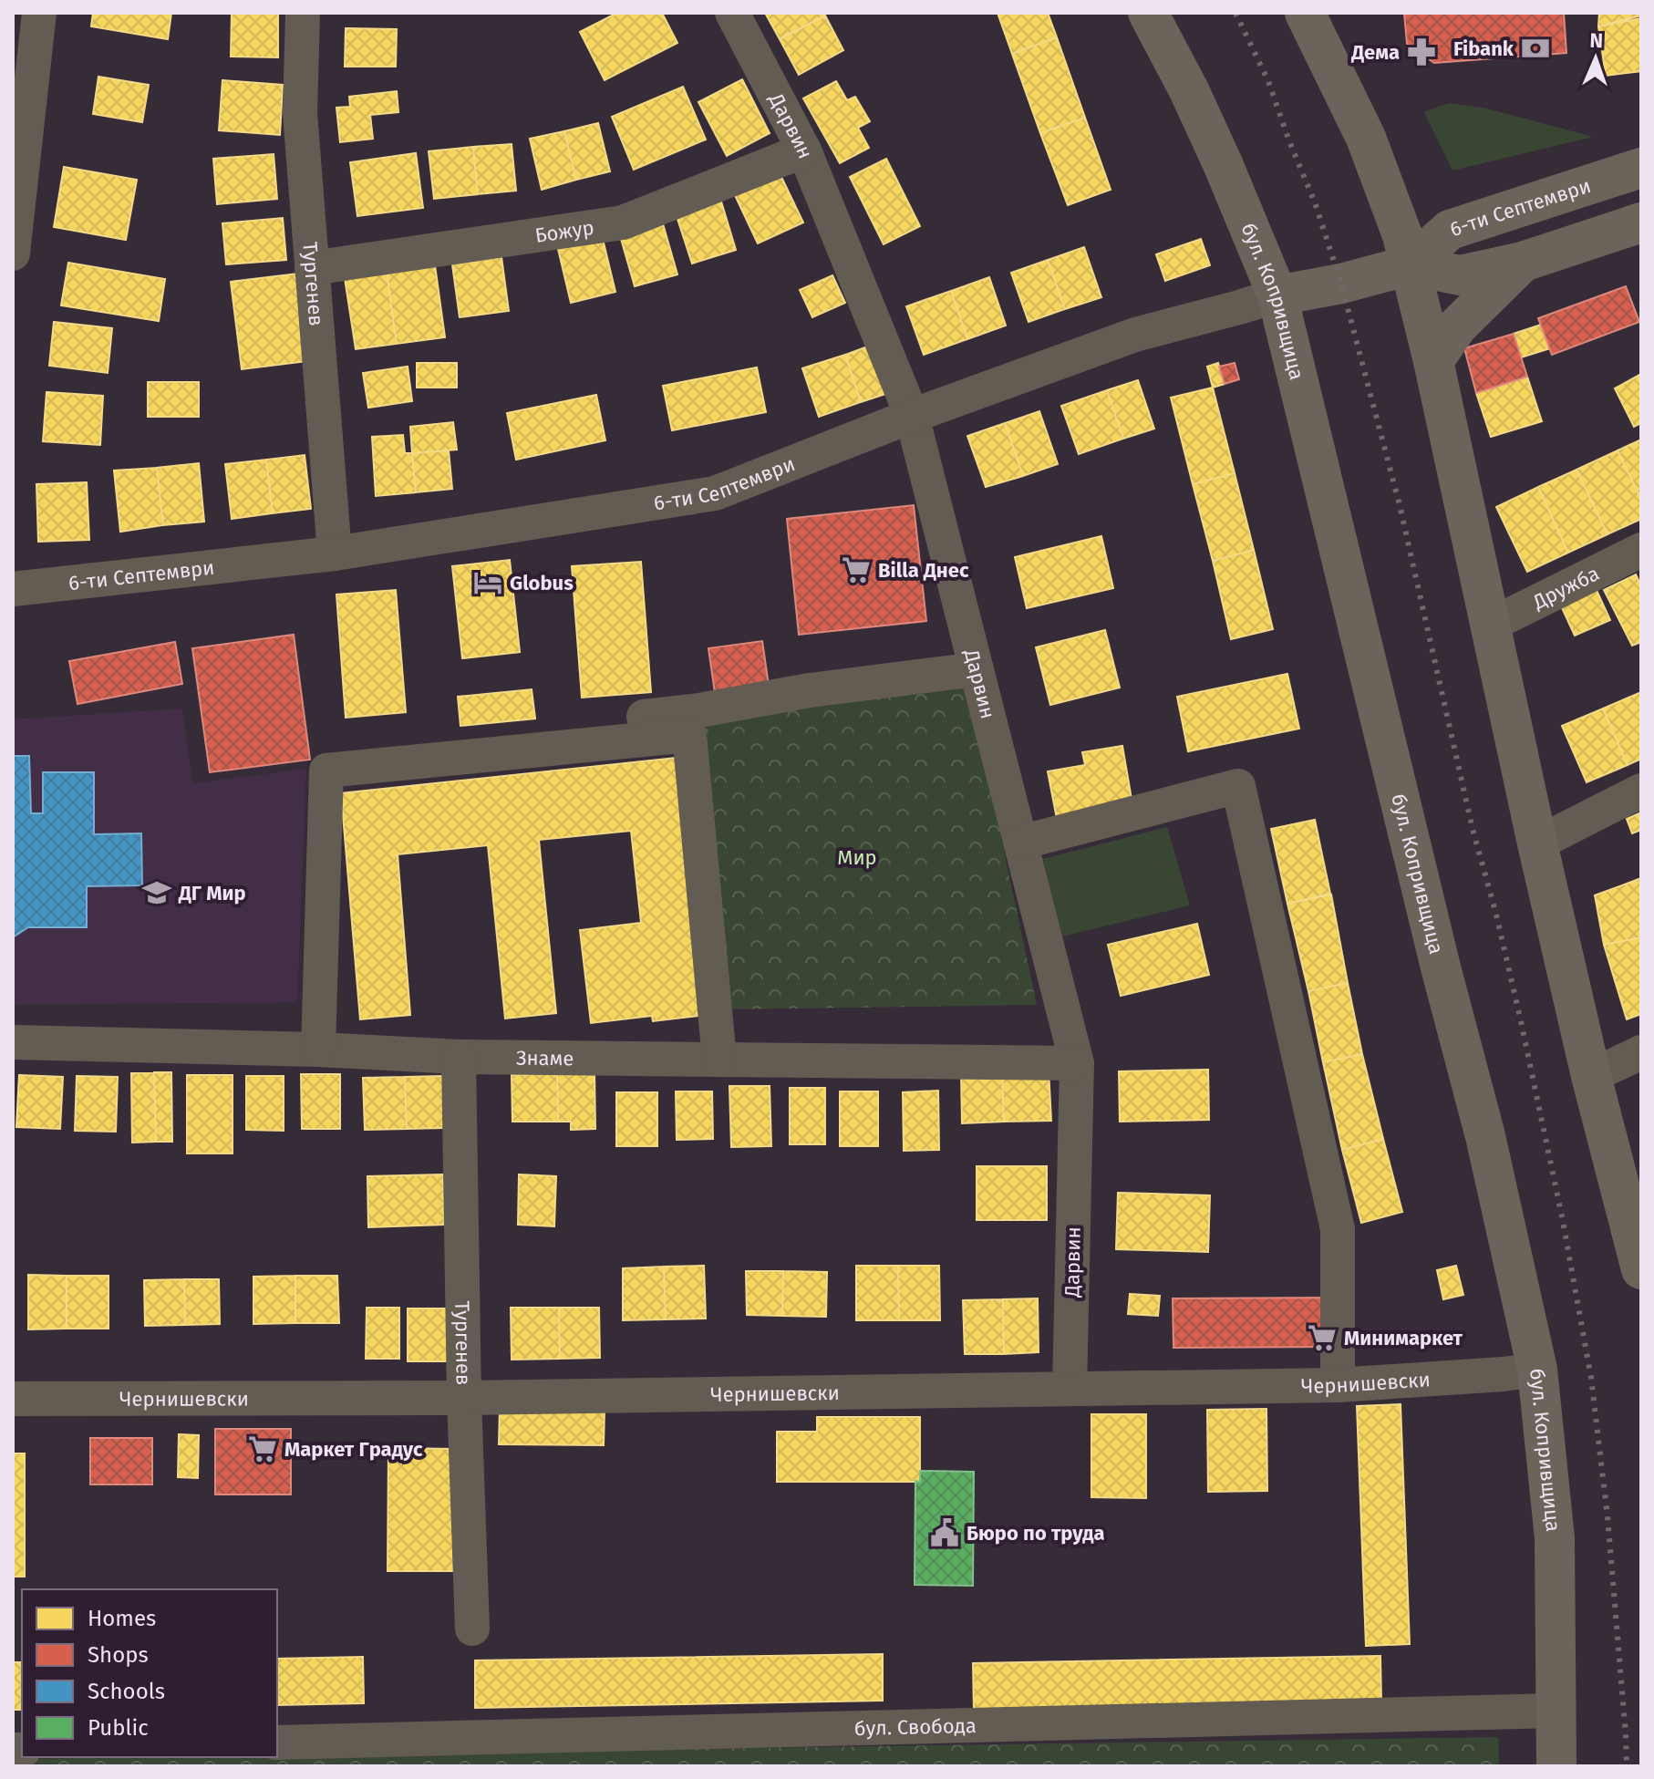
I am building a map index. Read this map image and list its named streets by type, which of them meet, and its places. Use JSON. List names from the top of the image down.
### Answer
{
  "streets": {
    "main road": ["6-ти Септември", "бул. Копривщица"],
    "street": [
      "Дарвин",
      "Божур",
      "Тургенев",
      "Дружба",
      "Знаме",
      "Чернишевски",
      "бул. Свобода"
    ]
  },
  "crossings": [
    ["Дарвин", "6-ти Септември"],
    ["Дарвин", "Божур"],
    ["Дарвин", "Знаме"],
    ["Дарвин", "Чернишевски"],
    ["6-ти Септември", "Тургенев"],
    ["6-ти Септември", "бул. Копривщица"],
    ["Божур", "Тургенев"],
    ["Тургенев", "Знаме"],
    ["Тургенев", "Чернишевски"],
    ["бул. Копривщица", "Чернишевски"],
    ["бул. Копривщица", "бул. Свобода"]
  ],
  "parks": ["Мир"],
  "places": {
    "bank": ["Fibank"],
    "pharmacy": ["Дема"],
    "supermarket": ["Billa Днес", "Минимаркет", "Маркет Градус"],
    "hotel": ["Globus"],
    "school or university": ["ДГ Мир"],
    "public building": ["Бюро по труда"]
  },
  "legend": [
    "Homes",
    "Shops",
    "Schools",
    "Public"
  ],
  "north": "top"
}
